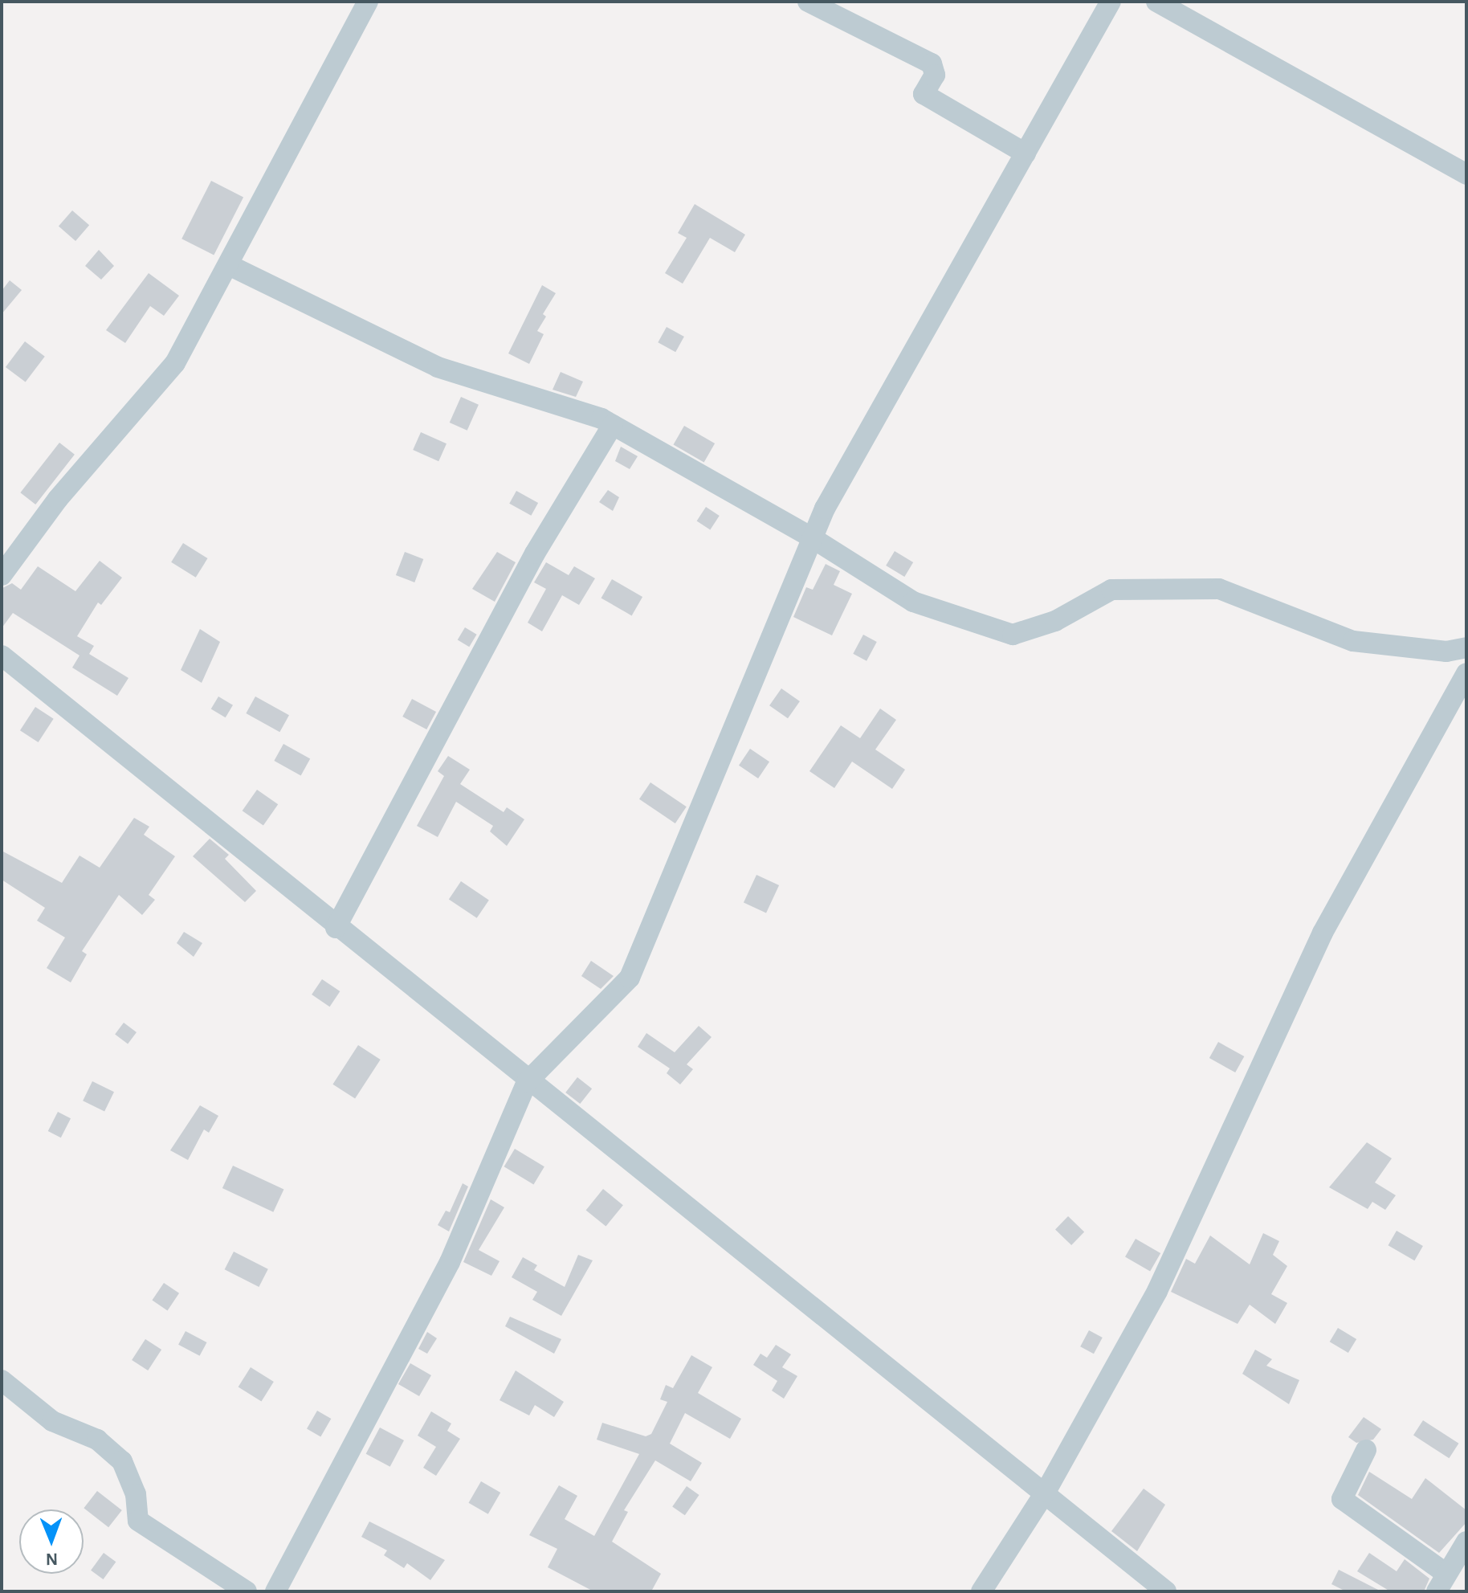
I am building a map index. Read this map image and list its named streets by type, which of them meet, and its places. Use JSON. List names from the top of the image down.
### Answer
{
  "north": "bottom"
}
